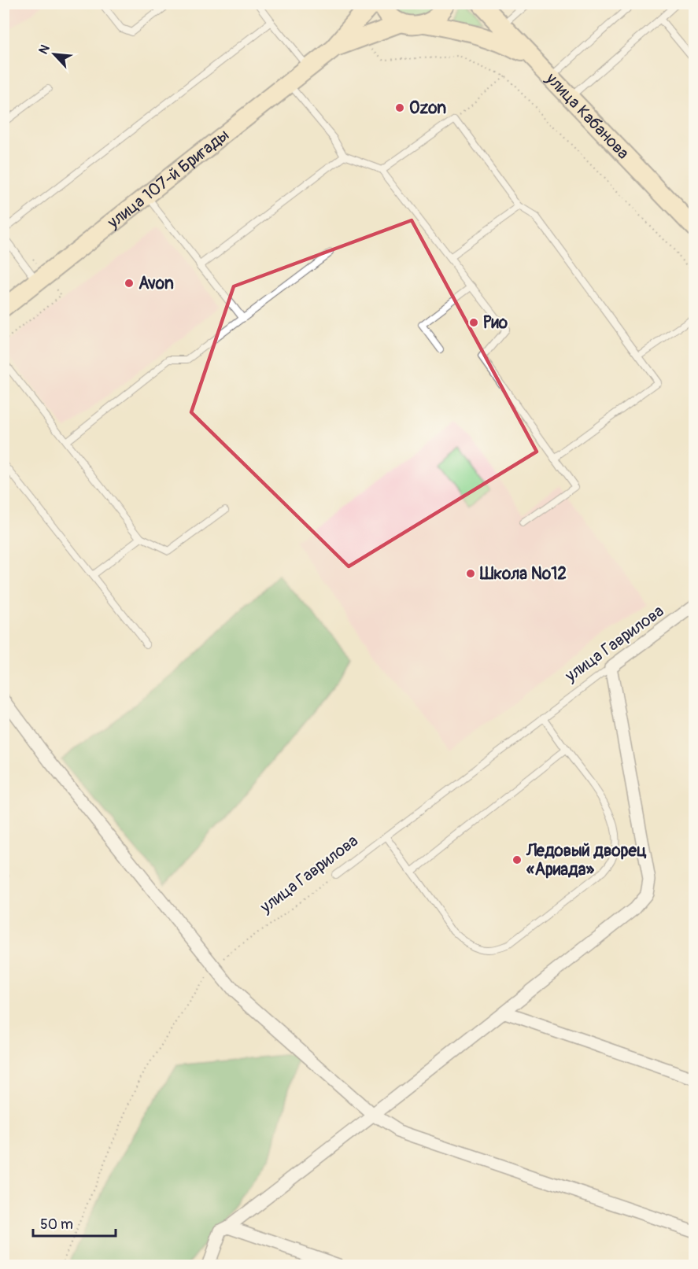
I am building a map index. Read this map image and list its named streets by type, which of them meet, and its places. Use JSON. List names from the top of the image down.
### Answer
{
  "streets": {
    "main road": ["улица Кабанова", "улица 107-й Бригады"],
    "street": ["улица Гаврилова"]
  },
  "places": [
    "Ozon",
    "Avon",
    "Рио",
    "Школа №12",
    "Ледовый дворец «Ариада»"
  ],
  "scale_bar": "50 m",
  "north": "top left"
}
